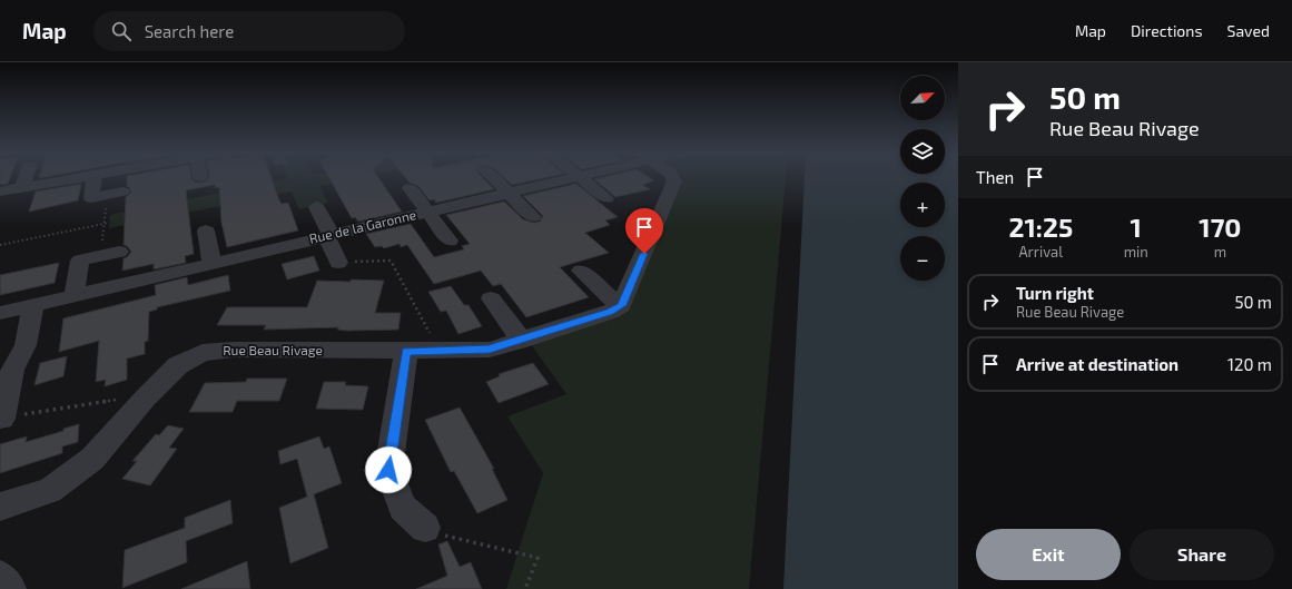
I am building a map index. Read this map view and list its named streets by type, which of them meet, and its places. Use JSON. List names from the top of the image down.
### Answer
{
  "streets": {
    "street": ["Rue de la Garonne", "Rue Beau Rivage"]
  },
  "north": "top right",
  "page": {
    "header": "Map",
    "search": "Search here",
    "nav": ["Map", "Directions", "Saved"],
    "turn": ["50 m", "Rue Beau Rivage"],
    "map_buttons": ["+", "−"],
    "then": "Then",
    "eta": [
      "21:25",
      "Arrival",
      "1",
      "min",
      "170",
      "m"
    ],
    "list": [
      {
        "name": "Turn right",
        "note": "Rue Beau Rivage",
        "value": "50 m"
      },
      {
        "name": "Arrive at destination",
        "value": "120 m"
      }
    ],
    "buttons": ["Exit", "Share"]
  }
}
